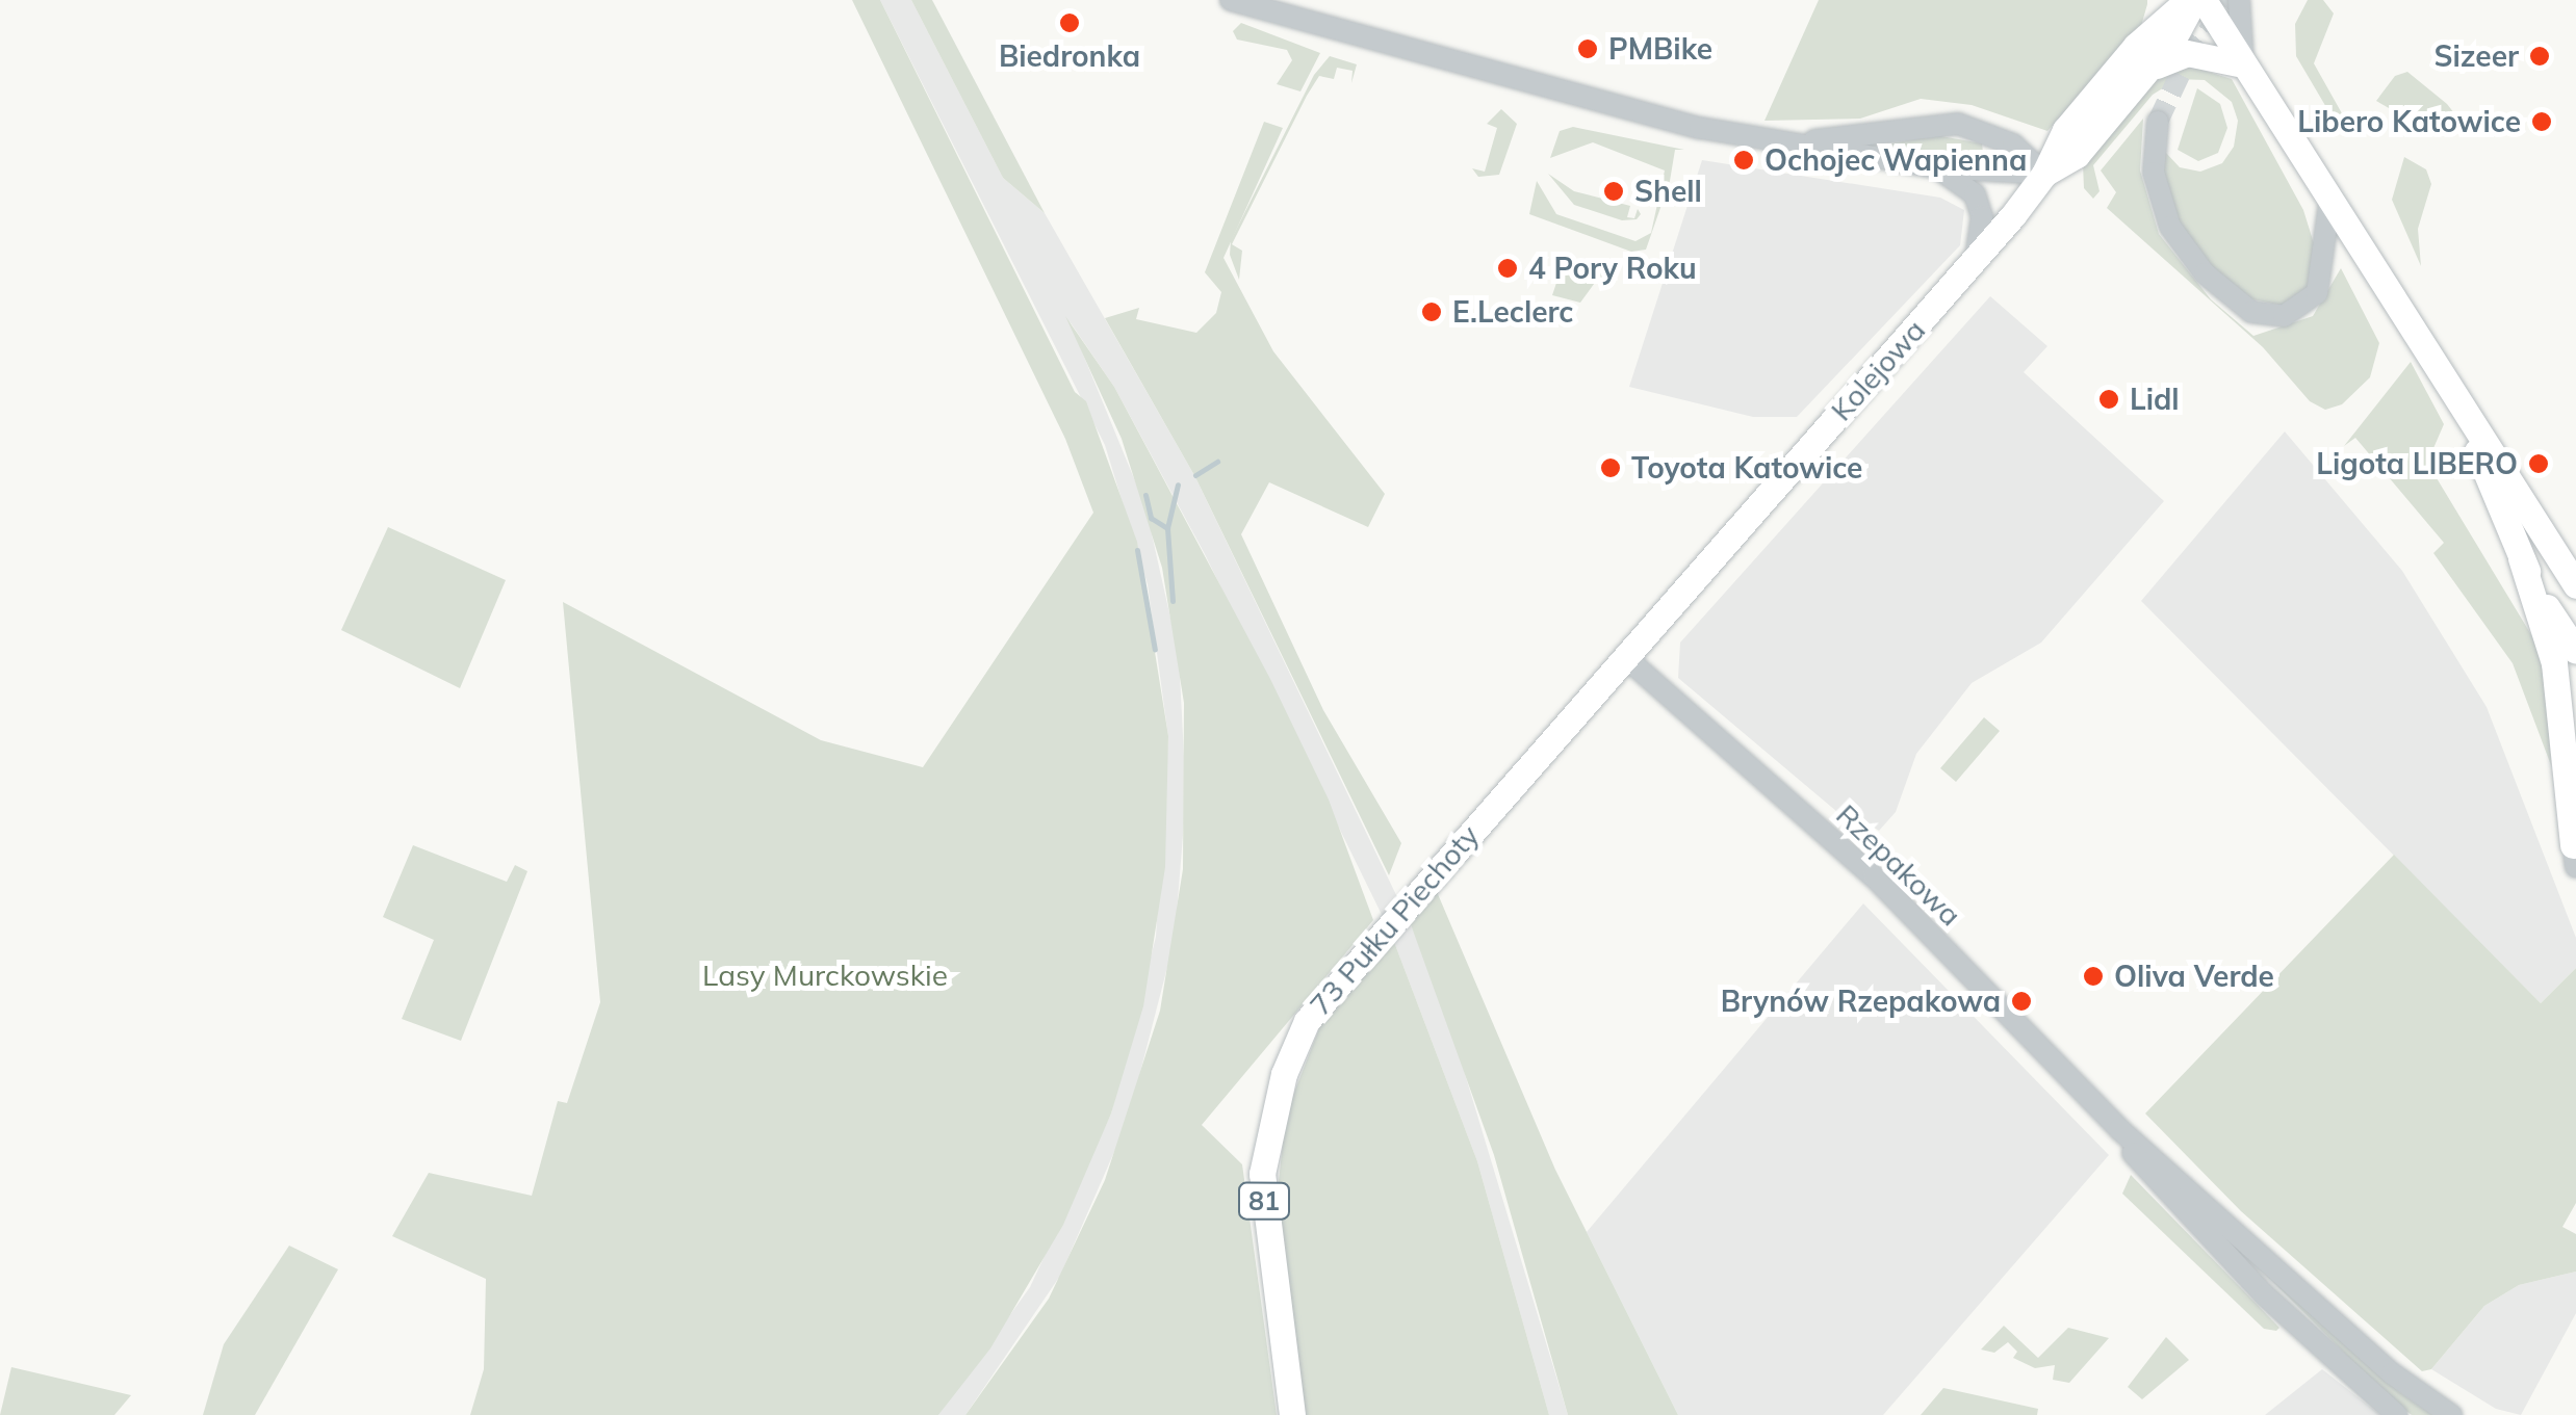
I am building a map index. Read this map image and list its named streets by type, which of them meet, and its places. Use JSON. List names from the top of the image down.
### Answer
{
  "streets": {
    "main road": ["Kolejowa", "73 Pułku Piechoty", "81"],
    "street": ["Rzepakowa"]
  },
  "crossings": [
    ["Kolejowa", "Rzepakowa"],
    ["Kolejowa", "73 Pułku Piechoty"],
    ["Rzepakowa", "73 Pułku Piechoty"]
  ],
  "parks": ["Lasy Murckowskie"],
  "places": [
    "Biedronka",
    "PMBike",
    "Sizeer",
    "Libero Katowice",
    "Ochojec Wapienna",
    "Shell",
    "4 Pory Roku",
    "E.Leclerc",
    "Lidl",
    "Ligota LIBERO",
    "Toyota Katowice",
    "Oliva Verde",
    "Brynów Rzepakowa"
  ]
}
